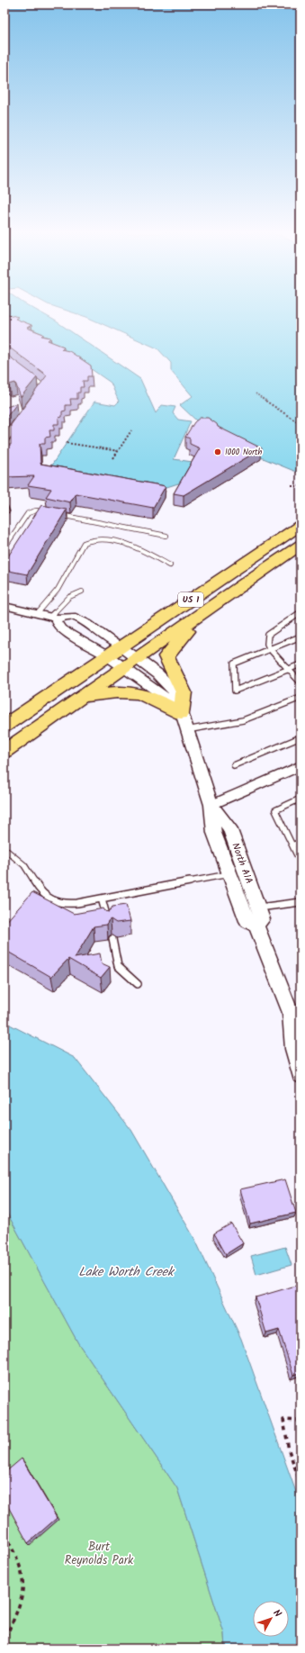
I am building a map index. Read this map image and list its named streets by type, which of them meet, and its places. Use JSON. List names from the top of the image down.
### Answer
{
  "streets": {
    "main road": ["US 1"],
    "street": ["North A1A"]
  },
  "crossings": [
    ["US 1", "North A1A"]
  ],
  "water": ["Lake Worth Creek"],
  "parks": ["Burt Reynolds Park"],
  "places": ["1000 North"],
  "north": "top right"
}
